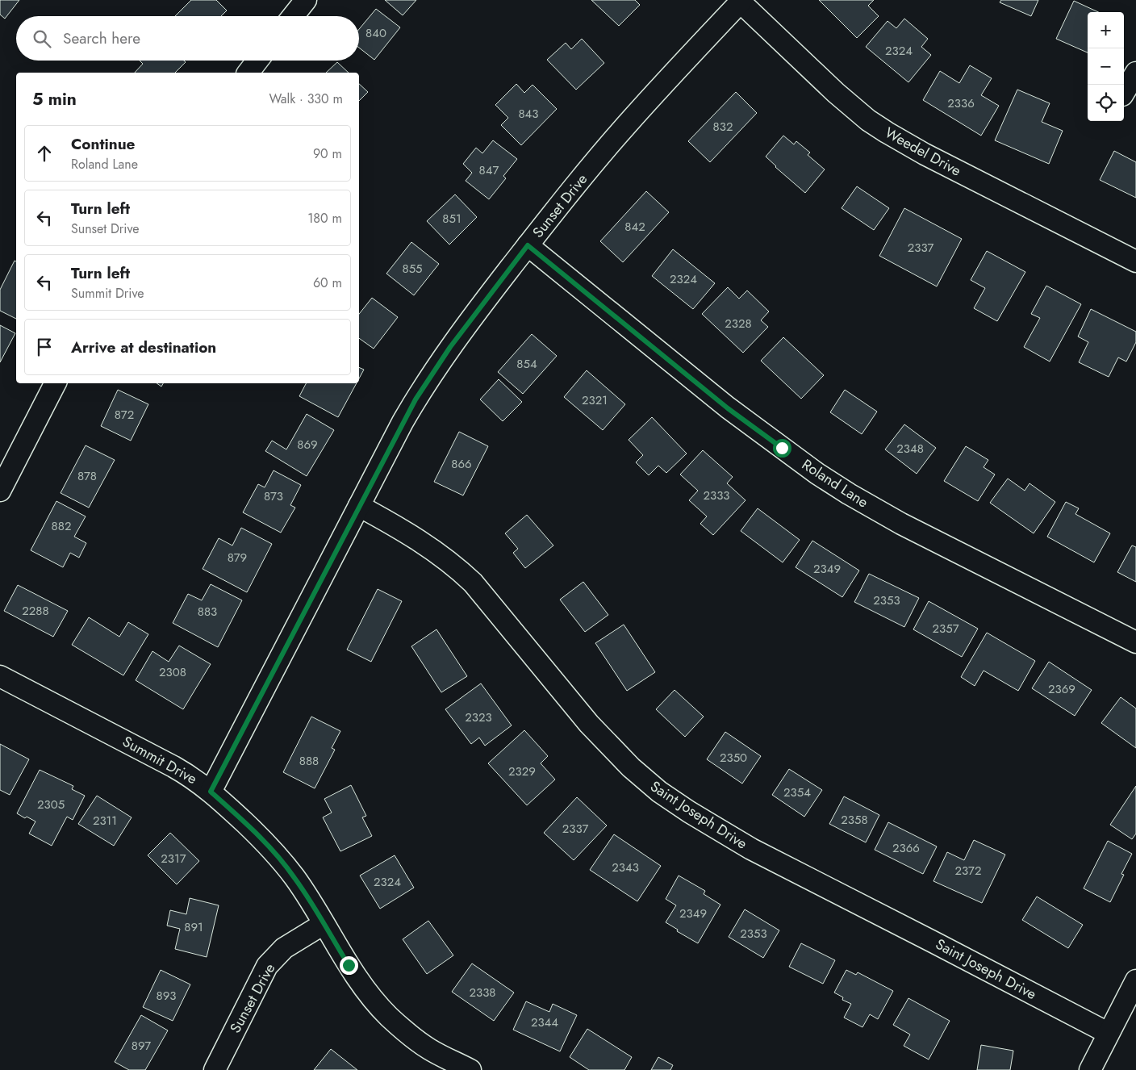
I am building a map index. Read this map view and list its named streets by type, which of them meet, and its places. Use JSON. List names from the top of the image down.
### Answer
{
  "streets": {
    "street": [
      "Weedel Drive",
      "Sunset Drive",
      "Roland Lane",
      "Summit Drive",
      "Saint Joseph Drive"
    ]
  },
  "crossings": [
    ["Weedel Drive", "Sunset Drive"],
    ["Sunset Drive", "Roland Lane"],
    ["Sunset Drive", "Summit Drive"],
    ["Sunset Drive", "Saint Joseph Drive"]
  ],
  "house_numbers": [
    "840",
    "2324",
    "2336",
    "843",
    "832",
    "847",
    "851",
    "842",
    "2337",
    "855",
    "2324",
    "2328",
    "854",
    "2321",
    "872",
    "869",
    "2348",
    "866",
    "878",
    "2333",
    "873",
    "882",
    "879",
    "2349",
    "2353",
    "2288",
    "883",
    "2357",
    "2308",
    "2369",
    "2323",
    "2350",
    "888",
    "2329",
    "2354",
    "2305",
    "2358",
    "2311",
    "2337",
    "2366",
    "2317",
    "2343",
    "2372",
    "2324",
    "2349",
    "891",
    "2353",
    "2338",
    "893",
    "2344",
    "897"
  ],
  "page": {
    "map_buttons": ["+", "−"],
    "search": "Search here",
    "heading": ["5 min", "Walk · 330 m"],
    "list": [
      ["Continue", "Roland Lane", "90 m"],
      ["Turn left", "Sunset Drive", "180 m"],
      ["Turn left", "Summit Drive", "60 m"],
      "Arrive at destination"
    ]
  }
}
